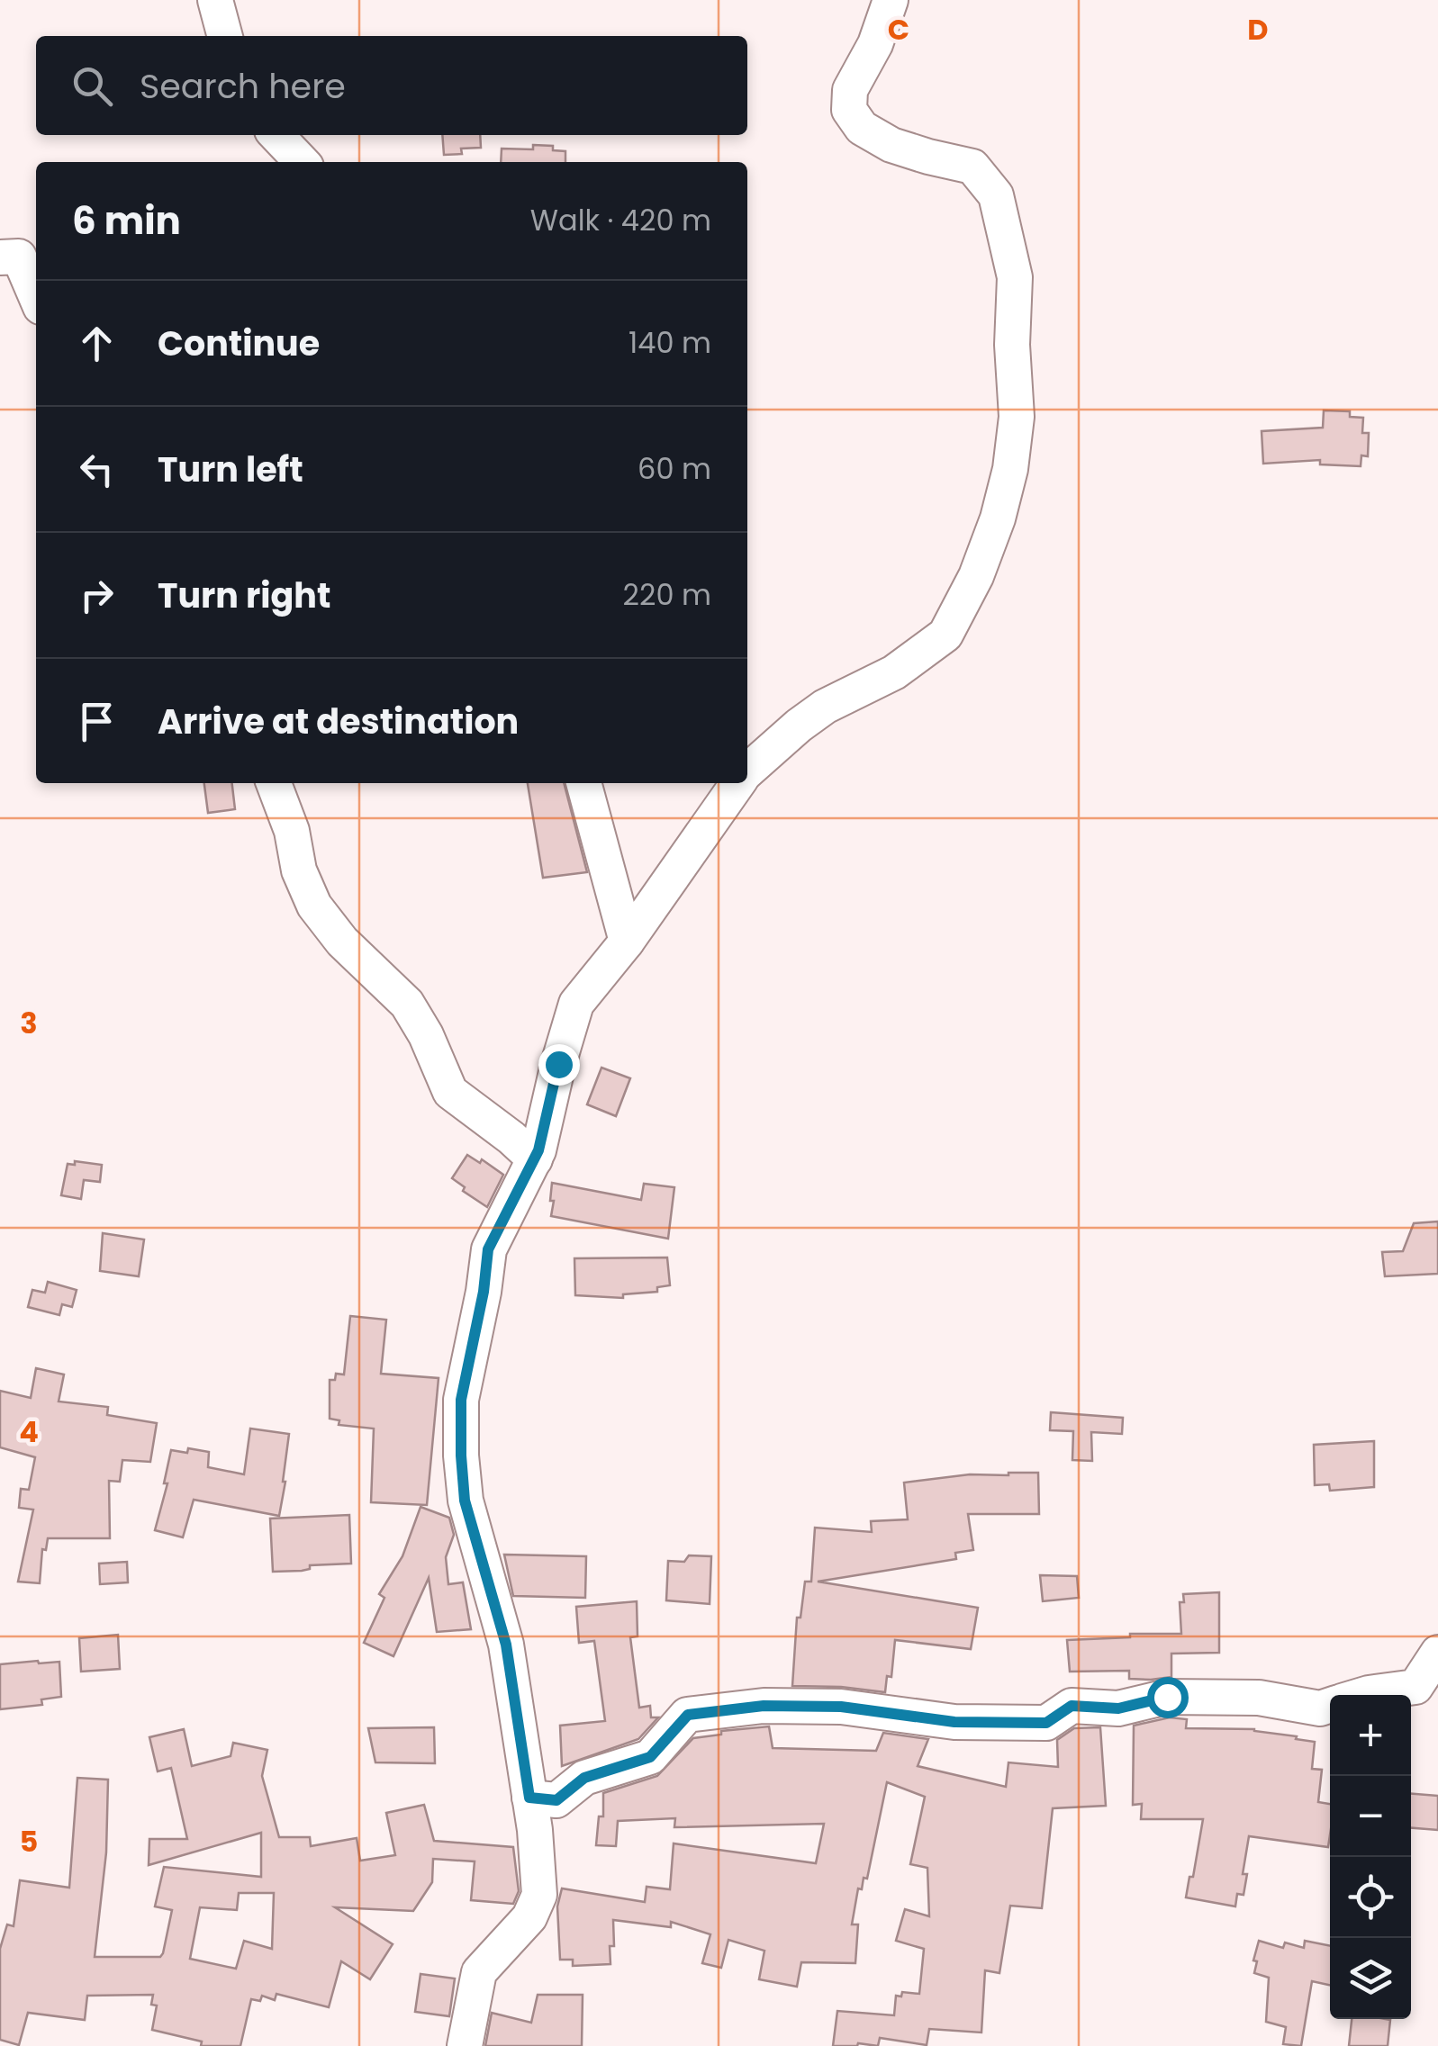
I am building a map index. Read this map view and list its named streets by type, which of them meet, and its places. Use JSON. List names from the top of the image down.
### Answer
{
  "page": {
    "search": "Search here",
    "heading": ["6 min", "Walk · 420 m"],
    "list": [
      ["Continue", "140 m"],
      ["Turn left", "60 m"],
      ["Turn right", "220 m"],
      "Arrive at destination"
    ],
    "map_buttons": ["+", "−"]
  },
  "grid": {
    "columns": ["C", "D"],
    "rows": ["3", "4", "5"]
  }
}
